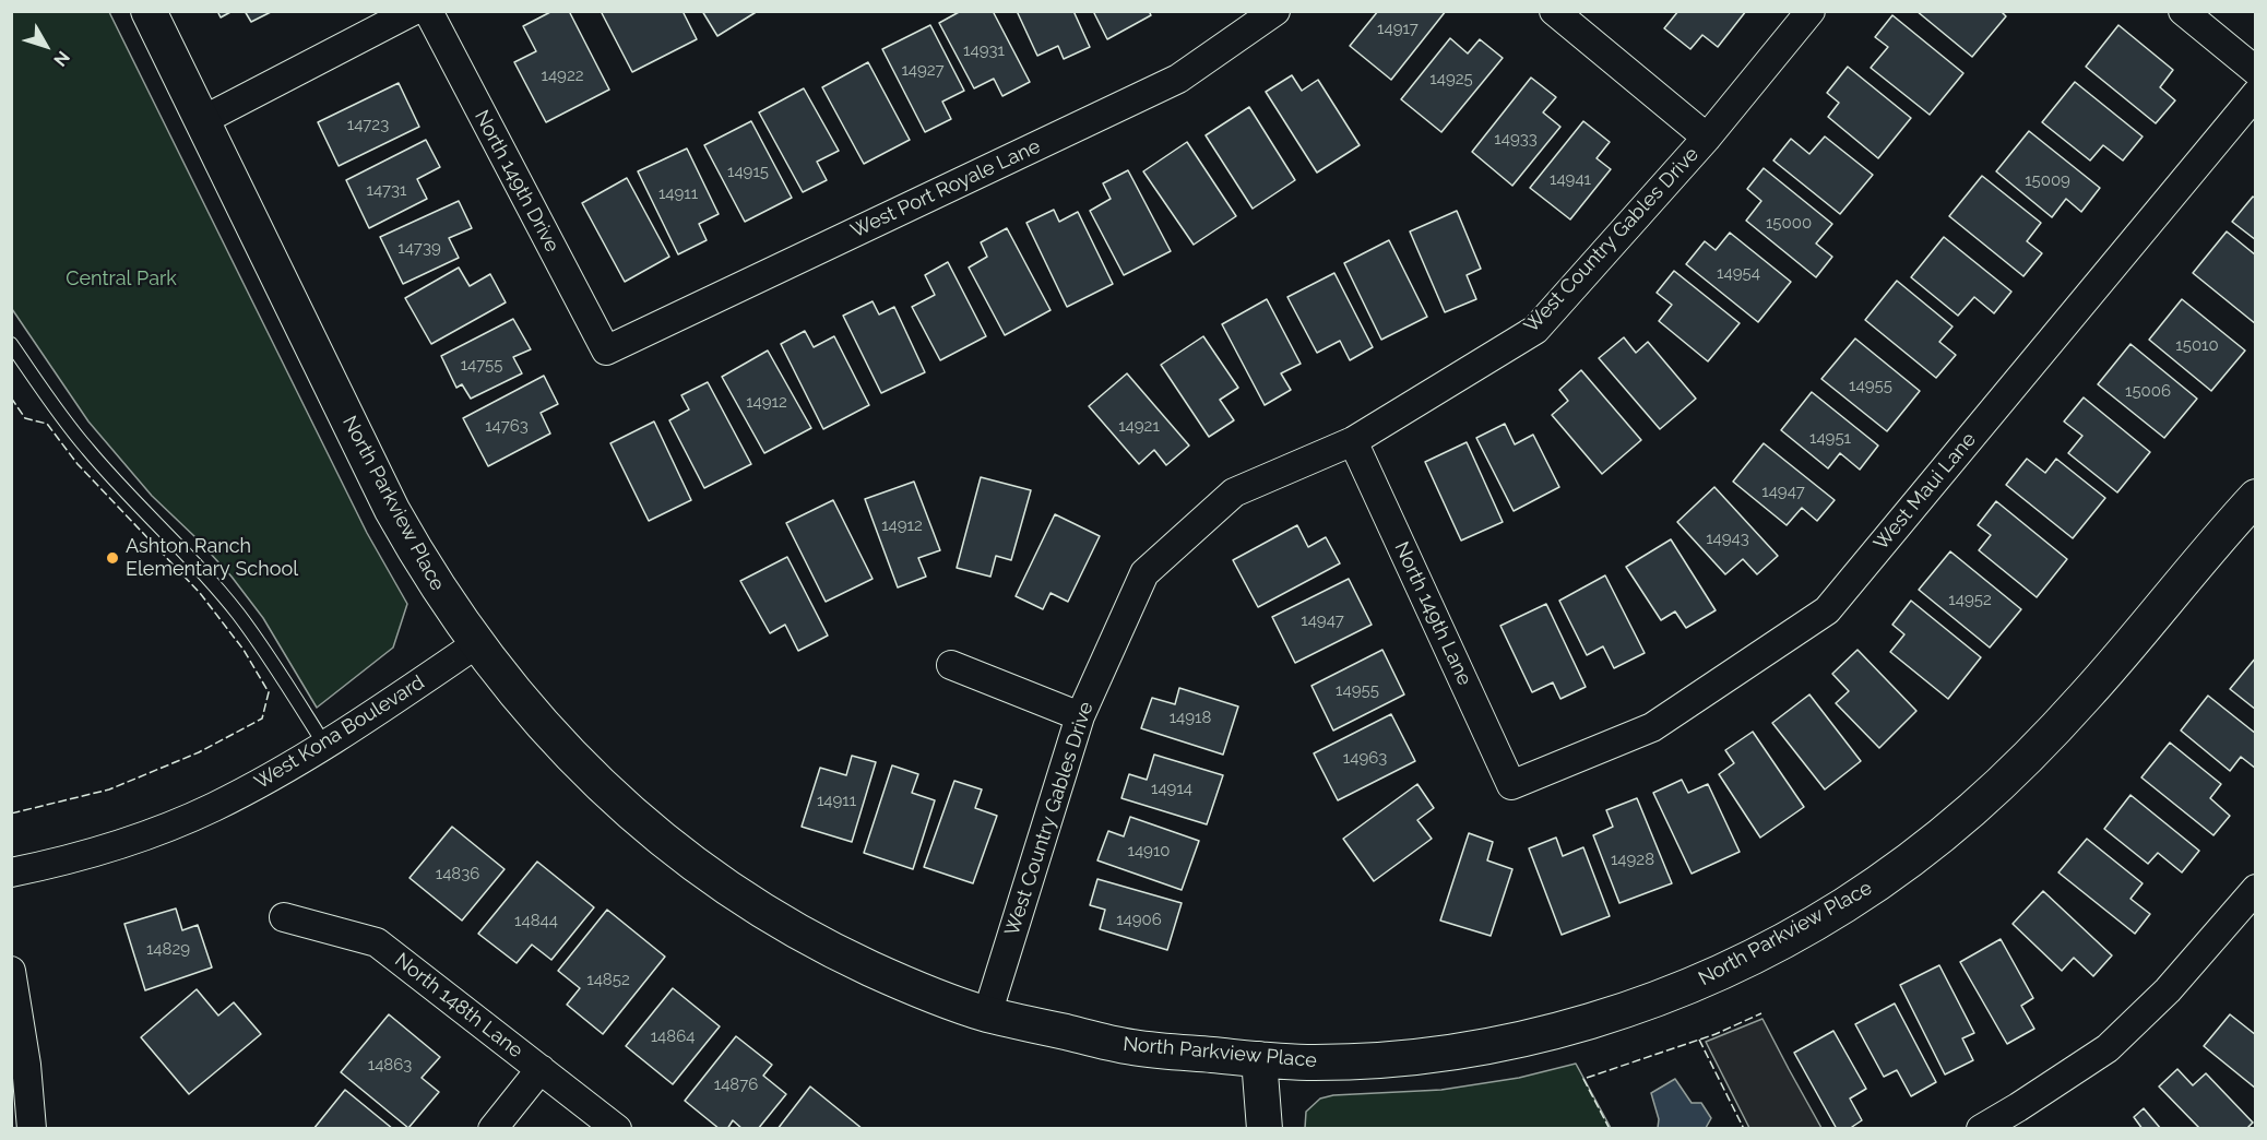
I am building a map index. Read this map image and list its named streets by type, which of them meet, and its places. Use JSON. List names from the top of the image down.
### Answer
{
  "streets": {
    "street": [
      "North 149th Drive",
      "West Port Royale Lane",
      "West Country Gables Drive",
      "West Maui Lane",
      "North Parkview Place",
      "North 149th Lane",
      "West Kona Boulevard",
      "North 148th Lane"
    ]
  },
  "crossings": [
    ["North 149th Drive", "West Port Royale Lane"],
    ["West Country Gables Drive", "North Parkview Place"],
    ["West Country Gables Drive", "North 149th Lane"],
    ["West Maui Lane", "North 149th Lane"],
    ["North Parkview Place", "West Kona Boulevard"]
  ],
  "parks": ["Central Park"],
  "places": ["Ashton Ranch Elementary School"],
  "house_numbers": [
    "14917",
    "14931",
    "14927",
    "14922",
    "14925",
    "14723",
    "14933",
    "14915",
    "14941",
    "15009",
    "14731",
    "14911",
    "15000",
    "14739",
    "14954",
    "15010",
    "14755",
    "14955",
    "15006",
    "14912",
    "14763",
    "14921",
    "14951",
    "14947",
    "14912",
    "14943",
    "14952",
    "14947",
    "14955",
    "14918",
    "14963",
    "14914",
    "14911",
    "14910",
    "14928",
    "14836",
    "14906",
    "14844",
    "14829",
    "14852",
    "14864",
    "14863",
    "14876"
  ],
  "north": "bottom right"
}
